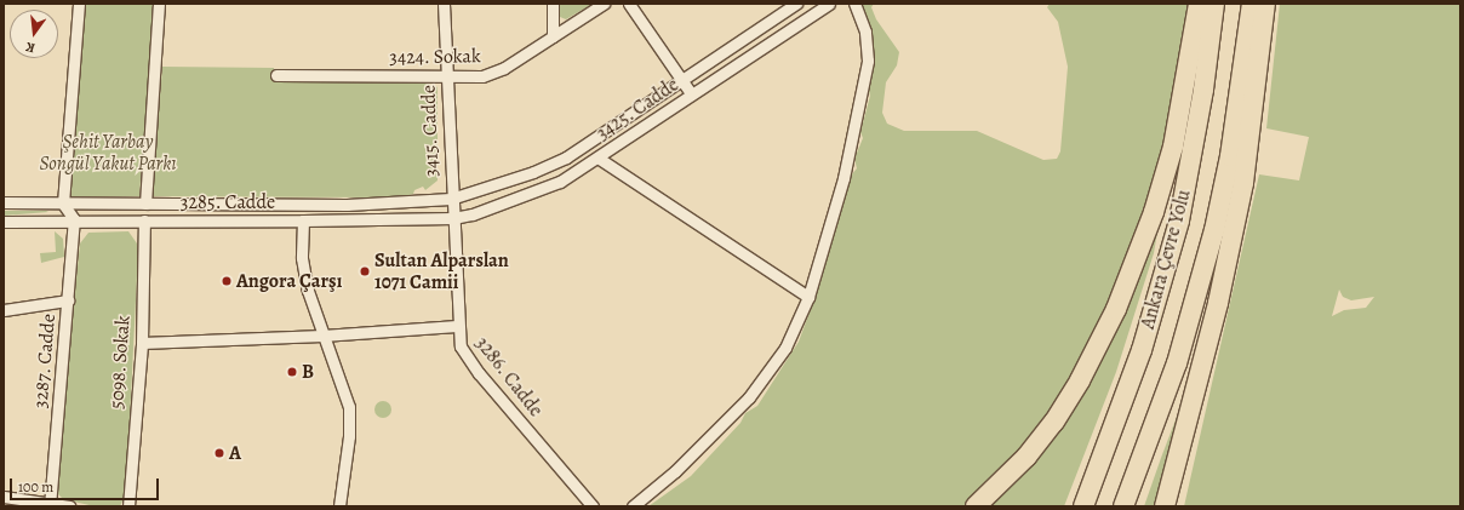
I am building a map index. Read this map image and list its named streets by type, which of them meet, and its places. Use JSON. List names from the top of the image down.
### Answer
{
  "streets": {
    "highway": ["Ankara Çevre Yolu"],
    "street": [
      "3424. Sokak",
      "3425. Cadde",
      "3415. Cadde",
      "3285. Cadde",
      "3287. Cadde",
      "5098. Sokak",
      "3286. Cadde"
    ]
  },
  "crossings": [
    ["3424. Sokak", "3415. Cadde"],
    ["3425. Cadde", "3415. Cadde"],
    ["3425. Cadde", "3285. Cadde"],
    ["3425. Cadde", "3286. Cadde"],
    ["3415. Cadde", "3285. Cadde"],
    ["3415. Cadde", "3286. Cadde"],
    ["3285. Cadde", "3287. Cadde"],
    ["3285. Cadde", "5098. Sokak"],
    ["3285. Cadde", "3286. Cadde"]
  ],
  "parks": ["Şehit Yarbay Songül Yakut Parkı"],
  "places": [
    "Sultan Alparslan 1071 Camii",
    "Angora Çarşı",
    "B",
    "A"
  ],
  "scale_bar": "100 m",
  "north": "bottom"
}
